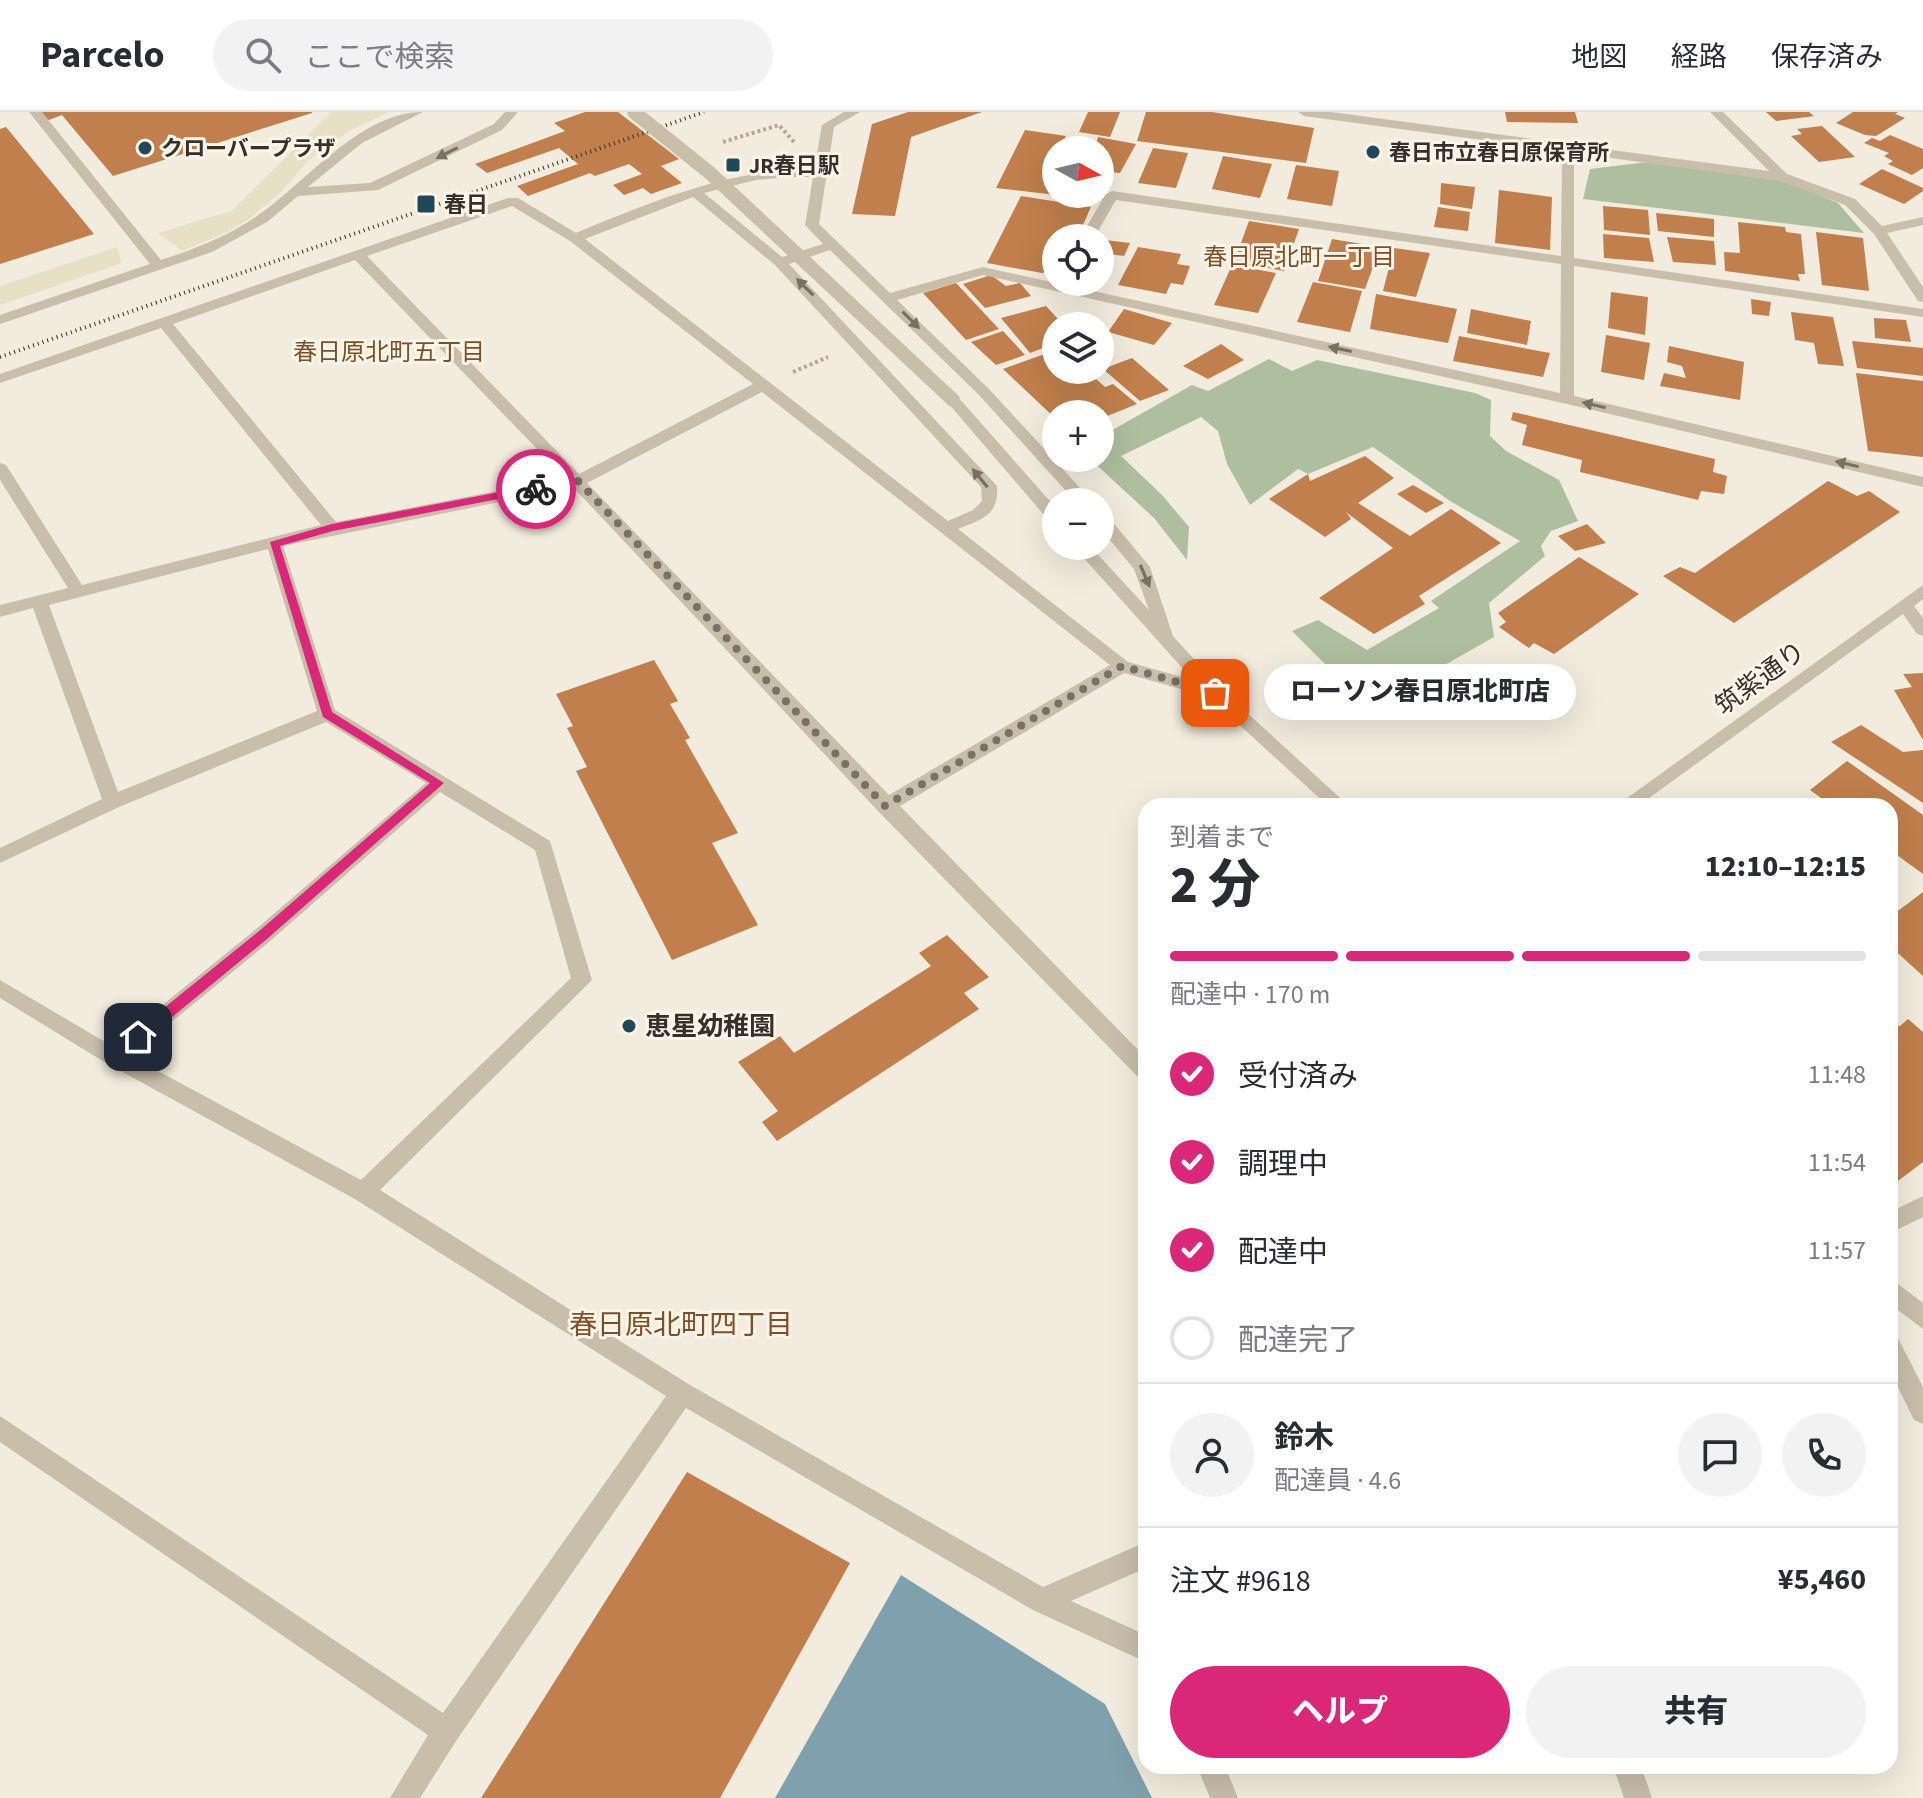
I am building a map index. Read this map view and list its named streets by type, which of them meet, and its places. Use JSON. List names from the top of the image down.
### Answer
{
  "streets": {
    "street": ["筑紫通り"]
  },
  "districts": ["春日原北町一丁目", "春日原北町五丁目", "春日原北町四丁目"],
  "places": {
    "other": [
      "クローバープラザ",
      "春日市立春日原保育所",
      "ローソン春日原北町店",
      "恵星幼稚園"
    ],
    "transit": ["JR春日駅", "春日"]
  },
  "north": "right",
  "page": {
    "header": "Parcelo",
    "search": "ここで検索",
    "nav": ["地図", "経路", "保存済み"],
    "map_buttons": ["+", "−"],
    "bubble": "ローソン春日原北町店",
    "heading": ["2 分", "到着まで", "12:10–12:15"],
    "panel": [
      "鈴木",
      "配達員 · 4.6",
      "注文 #9618",
      "¥5,460"
    ],
    "bar": "配達中 · 170 m",
    "list": [
      ["受付済み", "11:48"],
      ["調理中", "11:54"],
      ["配達中", "11:57"],
      "配達完了"
    ],
    "buttons": ["ヘルプ", "共有"]
  }
}
